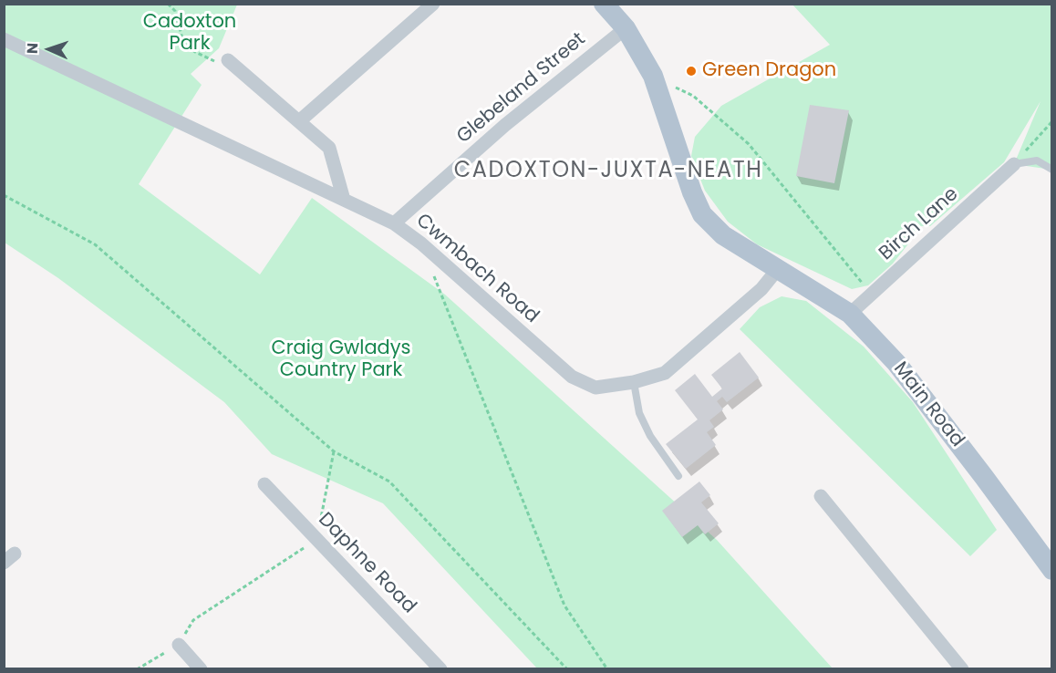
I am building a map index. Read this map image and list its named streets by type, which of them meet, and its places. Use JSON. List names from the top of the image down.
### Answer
{
  "streets": {
    "main road": ["Main Road"],
    "street": [
      "Glebeland Street",
      "Birch Lane",
      "Cwmbach Road",
      "Daphne Road"
    ]
  },
  "crossings": [
    ["Glebeland Street", "Cwmbach Road"],
    ["Glebeland Street", "Main Road"],
    ["Birch Lane", "Main Road"],
    ["Cwmbach Road", "Main Road"]
  ],
  "districts": ["CADOXTON-JUXTA-NEATH"],
  "parks": ["Cadoxton Park", "Craig Gwladys Country Park"],
  "places": ["Green Dragon"],
  "north": "left"
}
